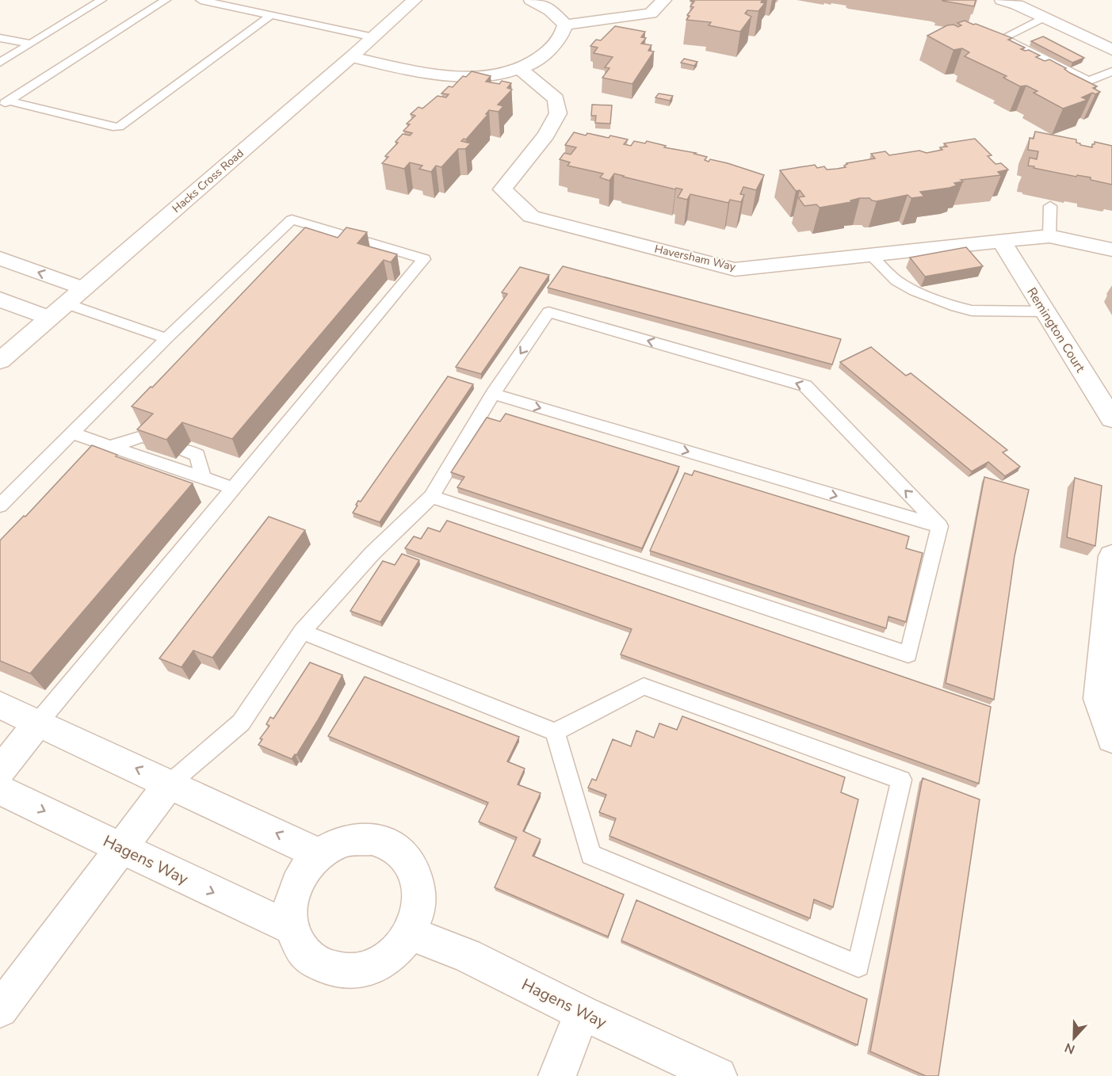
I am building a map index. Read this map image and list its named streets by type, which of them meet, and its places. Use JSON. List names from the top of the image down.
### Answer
{
  "streets": {
    "street": [
      "Hacks Cross Road",
      "Haversham Way",
      "Remington Court",
      "Hagens Way"
    ]
  },
  "crossings": [
    ["Haversham Way", "Remington Court"]
  ],
  "north": "bottom"
}
